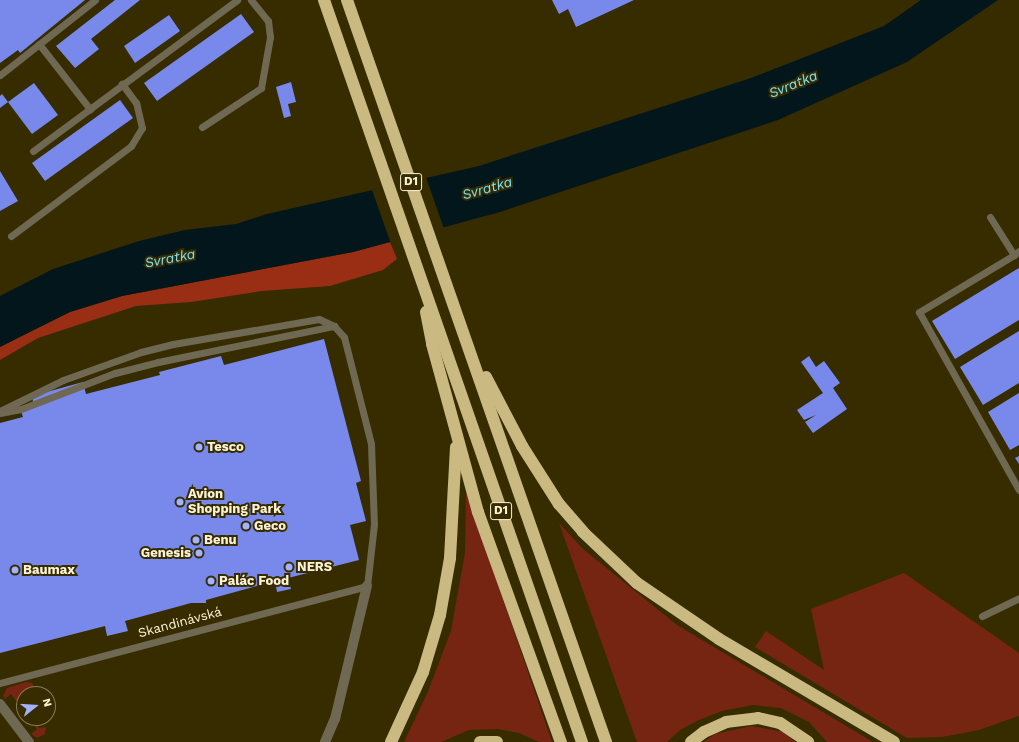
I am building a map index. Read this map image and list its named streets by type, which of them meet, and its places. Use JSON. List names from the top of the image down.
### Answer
{
  "streets": {
    "highway": ["D1"],
    "lane": ["Skandinávská"]
  },
  "water": ["Svratka"],
  "places": [
    "Tesco",
    "Avion Shopping Park",
    "Geco",
    "Benu",
    "Genesis",
    "NERS",
    "Baumax",
    "Palác Food"
  ],
  "north": "right"
}
